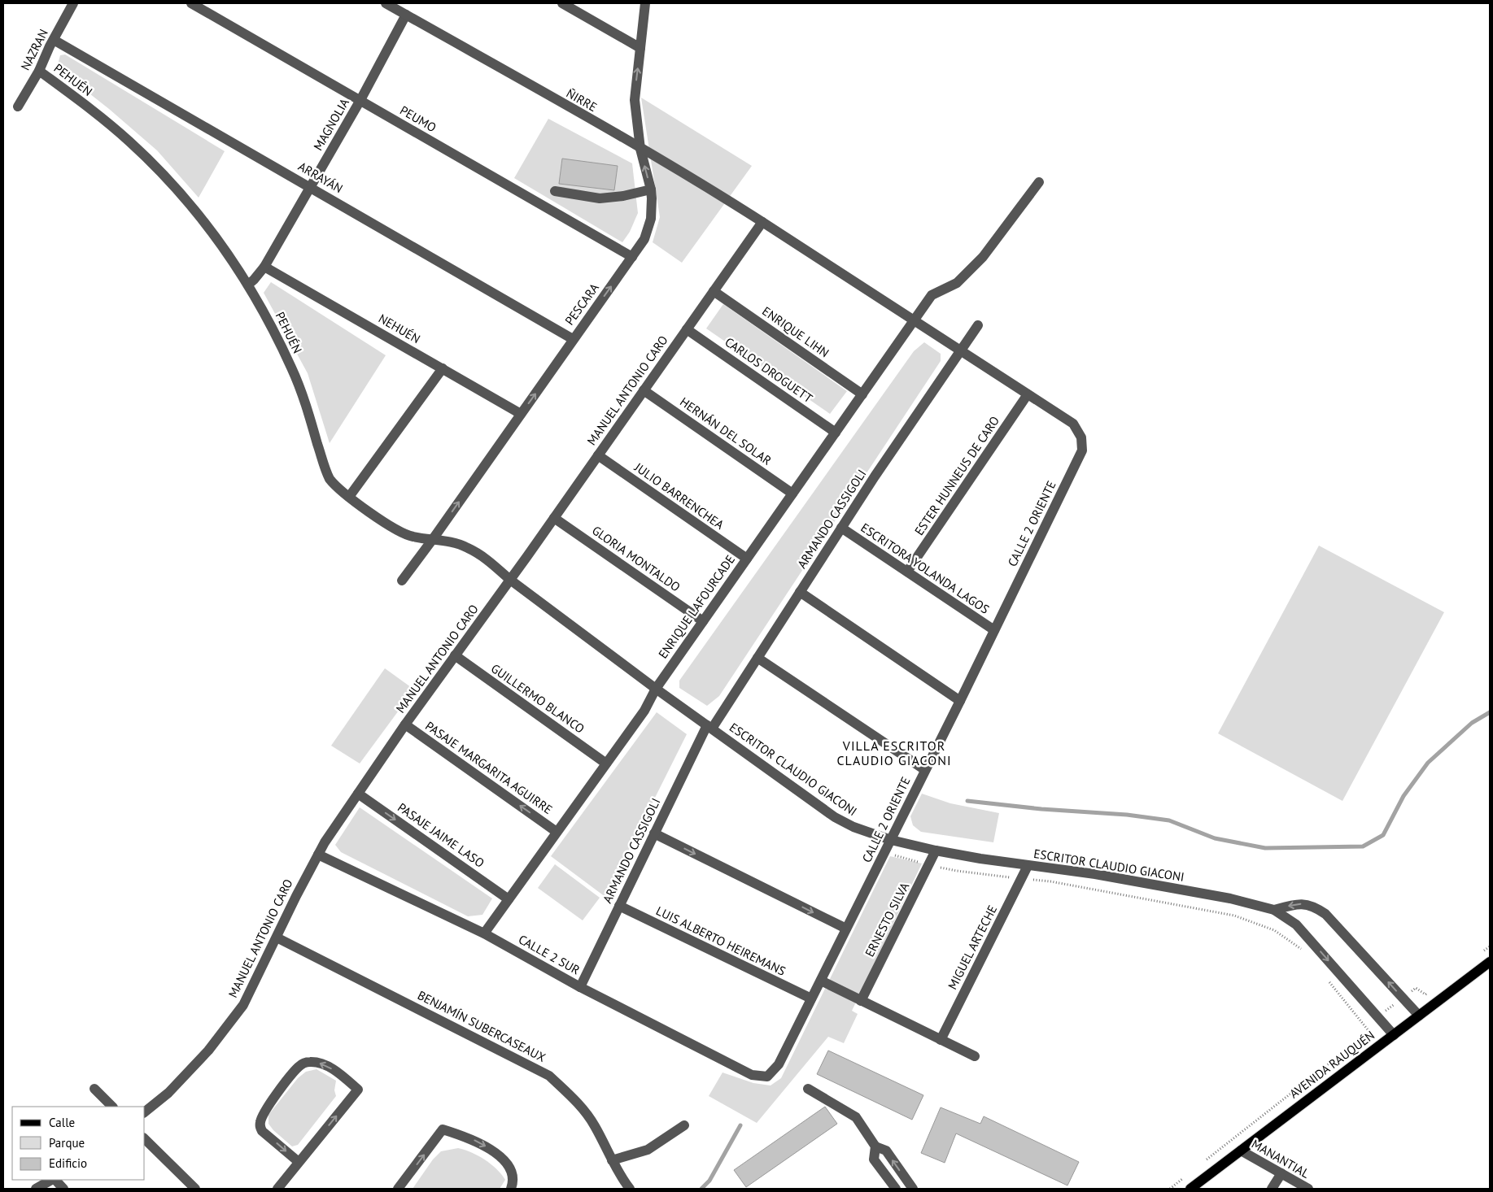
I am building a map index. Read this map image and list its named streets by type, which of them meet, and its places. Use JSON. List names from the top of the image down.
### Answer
{
  "streets": {
    "main road": ["AVENIDA RAUQUÉN"],
    "street": [
      "NAZRAN",
      "PEHUÉN",
      "ÑIRRE",
      "PEUMO",
      "MAGNOLIA",
      "ARRAYÁN",
      "PESCARA",
      "NEHUÉN",
      "ENRIQUE LIHN",
      "CARLOS DROGUETT",
      "MANUEL ANTONIO CARO",
      "HERNÁN DEL SOLAR",
      "ESTER HUNNEUS DE CARO",
      "JULIO BARRENCHEA",
      "ARMANDO CASSIGOLI",
      "CALLE 2 ORIENTE",
      "GLORIA MONTALDO",
      "ESCRITORA YOLANDA LAGOS",
      "ENRIQUE LAFOURCADE",
      "GUILLERMO BLANCO",
      "PASAJE MARGARITA AGUIRRE",
      "ESCRITOR CLAUDIO GIACONI",
      "PASAJE JAIME LASO",
      "ERNESTO SILVA",
      "LUIS ALBERTO HEIREMANS",
      "MIGUEL ARTECHE",
      "CALLE 2 SUR",
      "BENJAMÍN SUBERCASEAUX",
      "MANANTIAL"
    ]
  },
  "crossings": [
    ["NAZRAN", "PEHUÉN"],
    ["NAZRAN", "ARRAYÁN"],
    ["PEHUÉN", "MAGNOLIA"],
    ["PEHUÉN", "PESCARA"],
    ["PEHUÉN", "MANUEL ANTONIO CARO"],
    ["PEHUÉN", "ESCRITOR CLAUDIO GIACONI"],
    ["ÑIRRE", "MAGNOLIA"],
    ["ÑIRRE", "PESCARA"],
    ["ÑIRRE", "MANUEL ANTONIO CARO"],
    ["ÑIRRE", "ESTER HUNNEUS DE CARO"],
    ["ÑIRRE", "ARMANDO CASSIGOLI"],
    ["ÑIRRE", "CALLE 2 ORIENTE"],
    ["ÑIRRE", "ENRIQUE LAFOURCADE"],
    ["PEUMO", "MAGNOLIA"],
    ["PEUMO", "PESCARA"],
    ["MAGNOLIA", "ARRAYÁN"],
    ["MAGNOLIA", "NEHUÉN"],
    ["ARRAYÁN", "PESCARA"],
    ["PESCARA", "NEHUÉN"],
    ["ENRIQUE LIHN", "MANUEL ANTONIO CARO"],
    ["ENRIQUE LIHN", "ENRIQUE LAFOURCADE"],
    ["CARLOS DROGUETT", "MANUEL ANTONIO CARO"],
    ["CARLOS DROGUETT", "ENRIQUE LAFOURCADE"],
    ["MANUEL ANTONIO CARO", "HERNÁN DEL SOLAR"],
    ["MANUEL ANTONIO CARO", "JULIO BARRENCHEA"],
    ["MANUEL ANTONIO CARO", "GLORIA MONTALDO"],
    ["MANUEL ANTONIO CARO", "GUILLERMO BLANCO"],
    ["MANUEL ANTONIO CARO", "PASAJE MARGARITA AGUIRRE"],
    ["MANUEL ANTONIO CARO", "ESCRITOR CLAUDIO GIACONI"],
    ["MANUEL ANTONIO CARO", "PASAJE JAIME LASO"],
    ["MANUEL ANTONIO CARO", "CALLE 2 SUR"],
    ["MANUEL ANTONIO CARO", "BENJAMÍN SUBERCASEAUX"],
    ["HERNÁN DEL SOLAR", "ENRIQUE LAFOURCADE"],
    ["ESTER HUNNEUS DE CARO", "ESCRITORA YOLANDA LAGOS"],
    ["JULIO BARRENCHEA", "ENRIQUE LAFOURCADE"],
    ["ARMANDO CASSIGOLI", "ESCRITORA YOLANDA LAGOS"],
    ["ARMANDO CASSIGOLI", "ESCRITOR CLAUDIO GIACONI"],
    ["ARMANDO CASSIGOLI", "LUIS ALBERTO HEIREMANS"],
    ["ARMANDO CASSIGOLI", "CALLE 2 SUR"],
    ["CALLE 2 ORIENTE", "ESCRITORA YOLANDA LAGOS"],
    ["CALLE 2 ORIENTE", "ESCRITOR CLAUDIO GIACONI"],
    ["CALLE 2 ORIENTE", "LUIS ALBERTO HEIREMANS"],
    ["CALLE 2 ORIENTE", "CALLE 2 SUR"],
    ["GLORIA MONTALDO", "ENRIQUE LAFOURCADE"],
    ["ENRIQUE LAFOURCADE", "GUILLERMO BLANCO"],
    ["ENRIQUE LAFOURCADE", "PASAJE MARGARITA AGUIRRE"],
    ["ENRIQUE LAFOURCADE", "ESCRITOR CLAUDIO GIACONI"],
    ["ENRIQUE LAFOURCADE", "PASAJE JAIME LASO"],
    ["ENRIQUE LAFOURCADE", "CALLE 2 SUR"],
    ["ESCRITOR CLAUDIO GIACONI", "ERNESTO SILVA"],
    ["ESCRITOR CLAUDIO GIACONI", "MIGUEL ARTECHE"],
    ["ESCRITOR CLAUDIO GIACONI", "AVENIDA RAUQUÉN"],
    ["AVENIDA RAUQUÉN", "MANANTIAL"]
  ],
  "one_way": ["PESCARA", "PASAJE MARGARITA AGUIRRE", "PASAJE JAIME LASO"],
  "districts": ["VILLA ESCRITOR CLAUDIO GIACONI"],
  "legend": ["Calle", "Parque", "Edificio"]
}
